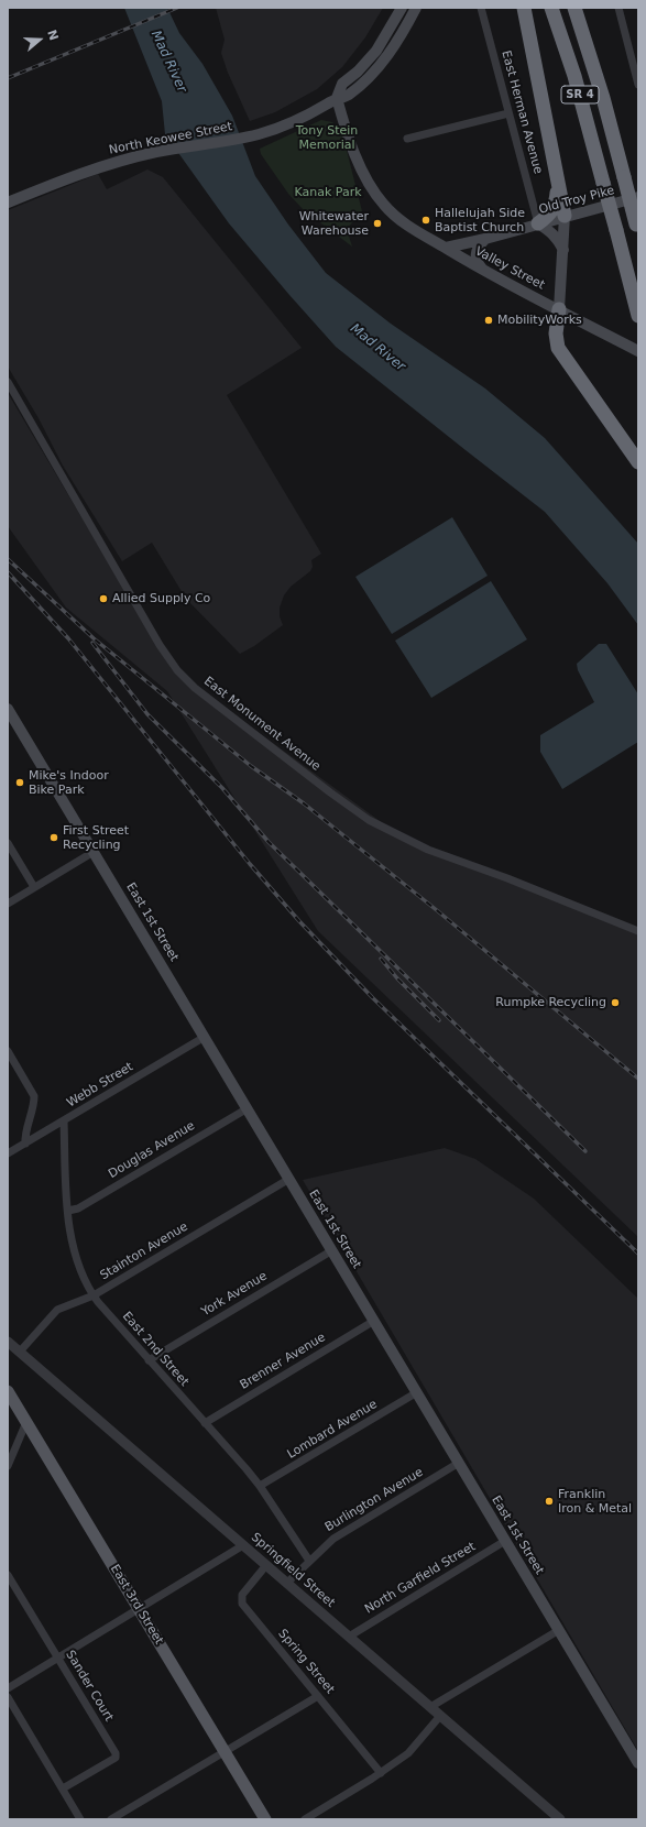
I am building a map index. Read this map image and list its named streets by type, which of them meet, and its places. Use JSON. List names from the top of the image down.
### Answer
{
  "streets": {
    "highway": ["SR 4"],
    "main road": [
      "North Keowee Street",
      "Old Troy Pike",
      "Valley Street",
      "East 1st Street",
      "East 3rd Street"
    ],
    "street": [
      "East Herman Avenue",
      "East Monument Avenue",
      "Webb Street",
      "Douglas Avenue",
      "Stainton Avenue",
      "York Avenue",
      "East 2nd Street",
      "Brenner Avenue",
      "Lombard Avenue",
      "Burlington Avenue",
      "Springfield Street",
      "North Garfield Street",
      "Spring Street",
      "Sander Court"
    ]
  },
  "crossings": [
    ["East Herman Avenue", "Old Troy Pike"],
    ["North Keowee Street", "Valley Street"],
    ["Old Troy Pike", "Valley Street"],
    ["East 1st Street", "Webb Street"],
    ["East 1st Street", "Douglas Avenue"],
    ["East 1st Street", "Stainton Avenue"],
    ["East 1st Street", "York Avenue"],
    ["East 1st Street", "Brenner Avenue"],
    ["East 1st Street", "Lombard Avenue"],
    ["East 1st Street", "Burlington Avenue"],
    ["East 1st Street", "North Garfield Street"],
    ["Webb Street", "East 2nd Street"],
    ["Douglas Avenue", "East 2nd Street"],
    ["Stainton Avenue", "East 2nd Street"],
    ["Stainton Avenue", "Springfield Street"],
    ["York Avenue", "East 2nd Street"],
    ["East 2nd Street", "Brenner Avenue"],
    ["East 2nd Street", "Lombard Avenue"],
    ["East 2nd Street", "Burlington Avenue"],
    ["Burlington Avenue", "Springfield Street"],
    ["Springfield Street", "North Garfield Street"],
    ["Springfield Street", "Spring Street"]
  ],
  "water": ["Mad River"],
  "parks": ["Tony Stein Memorial", "Kanak Park"],
  "places": [
    "Hallelujah Side Baptist Church",
    "Whitewater Warehouse",
    "MobilityWorks",
    "Allied Supply Co",
    "Mike's Indoor Bike Park",
    "First Street Recycling",
    "Rumpke Recycling",
    "Franklin Iron & Metal"
  ],
  "north": "right"
}
